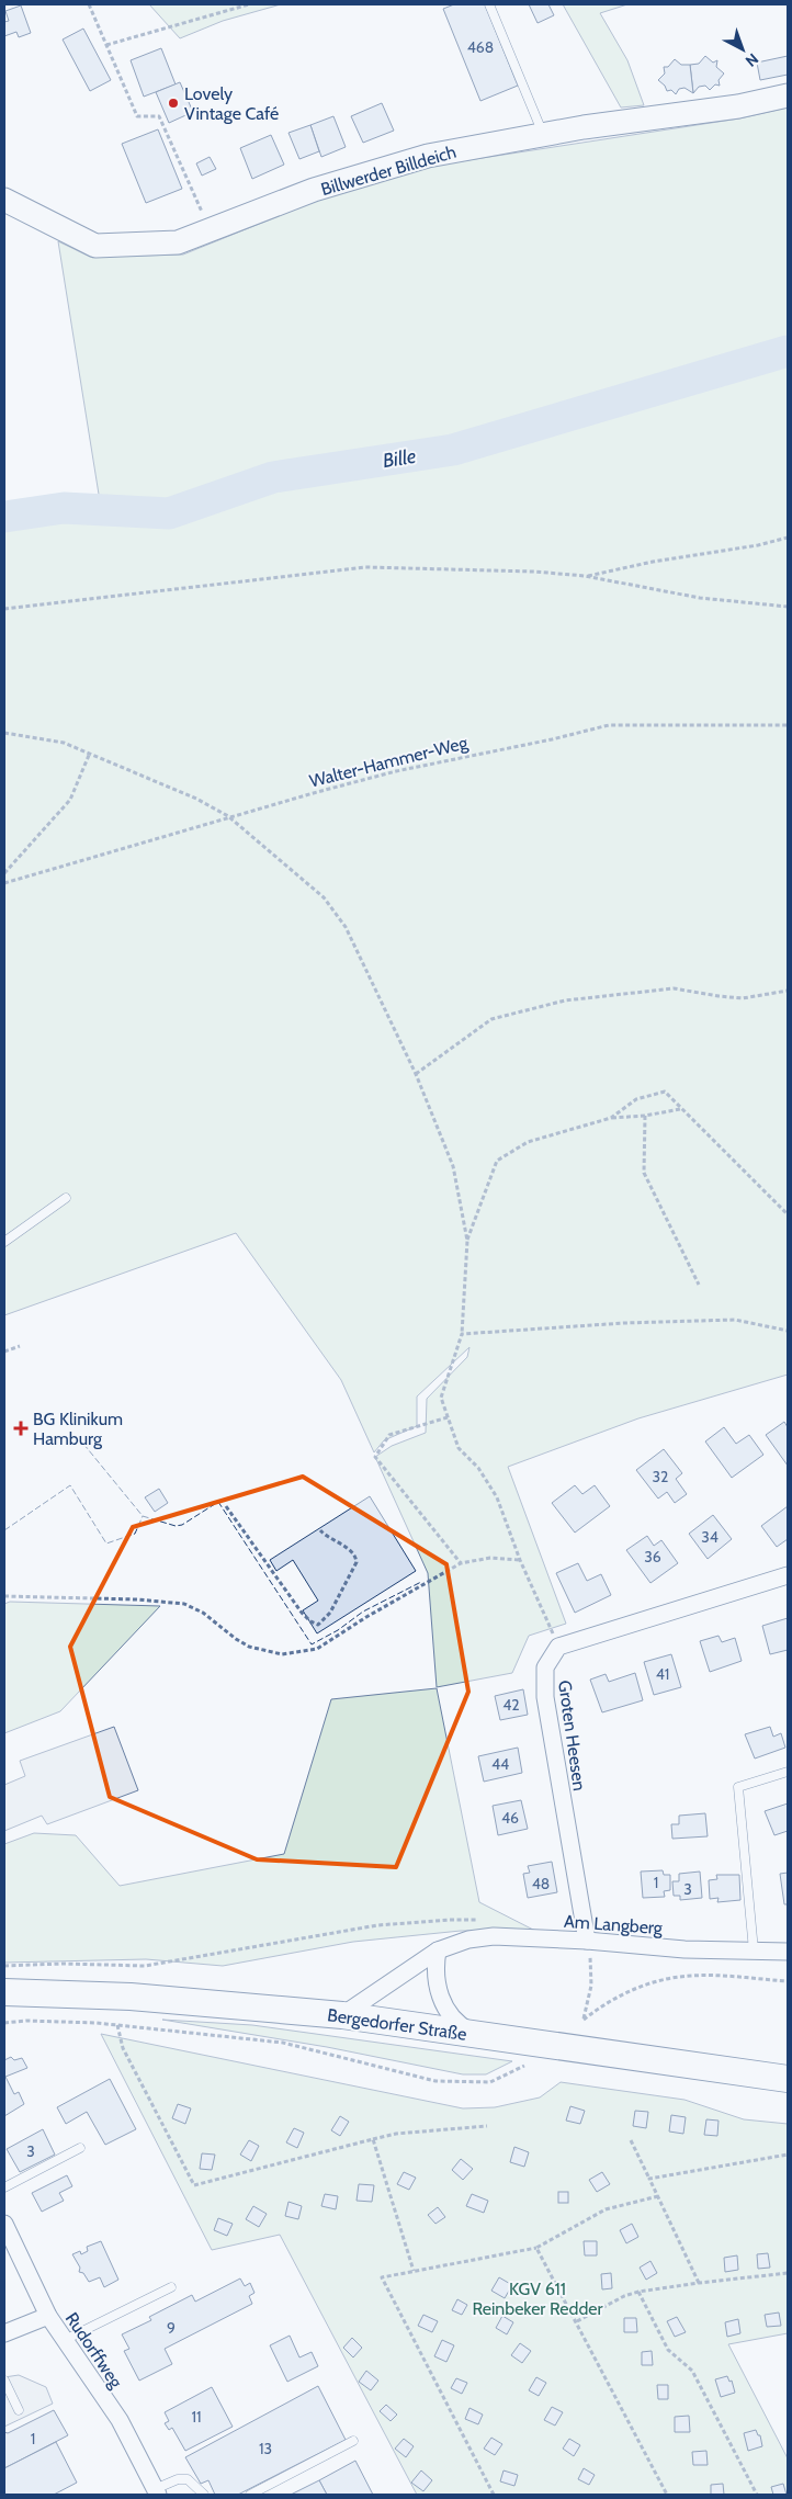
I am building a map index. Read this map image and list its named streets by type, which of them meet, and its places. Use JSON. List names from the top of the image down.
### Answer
{
  "streets": {
    "main road": ["Bergedorfer Straße"],
    "street": [
      "Billwerder Billdeich",
      "Groten Heesen",
      "Am Langberg",
      "Rudorffweg"
    ],
    "path": ["Walter-Hammer-Weg"]
  },
  "crossings": [
    ["Groten Heesen", "Am Langberg"],
    ["Am Langberg", "Bergedorfer Straße"]
  ],
  "water": ["Bille"],
  "parks": ["KGV 611 Reinbeker Redder"],
  "places": {
    "other": ["Lovely Vintage Café"],
    "health": ["BG Klinikum Hamburg"]
  },
  "house_numbers": [
    "468",
    "32",
    "34",
    "36",
    "41",
    "42",
    "44",
    "46",
    "1",
    "48",
    "3",
    "3",
    "9",
    "11",
    "1",
    "13"
  ],
  "north": "bottom right"
}
